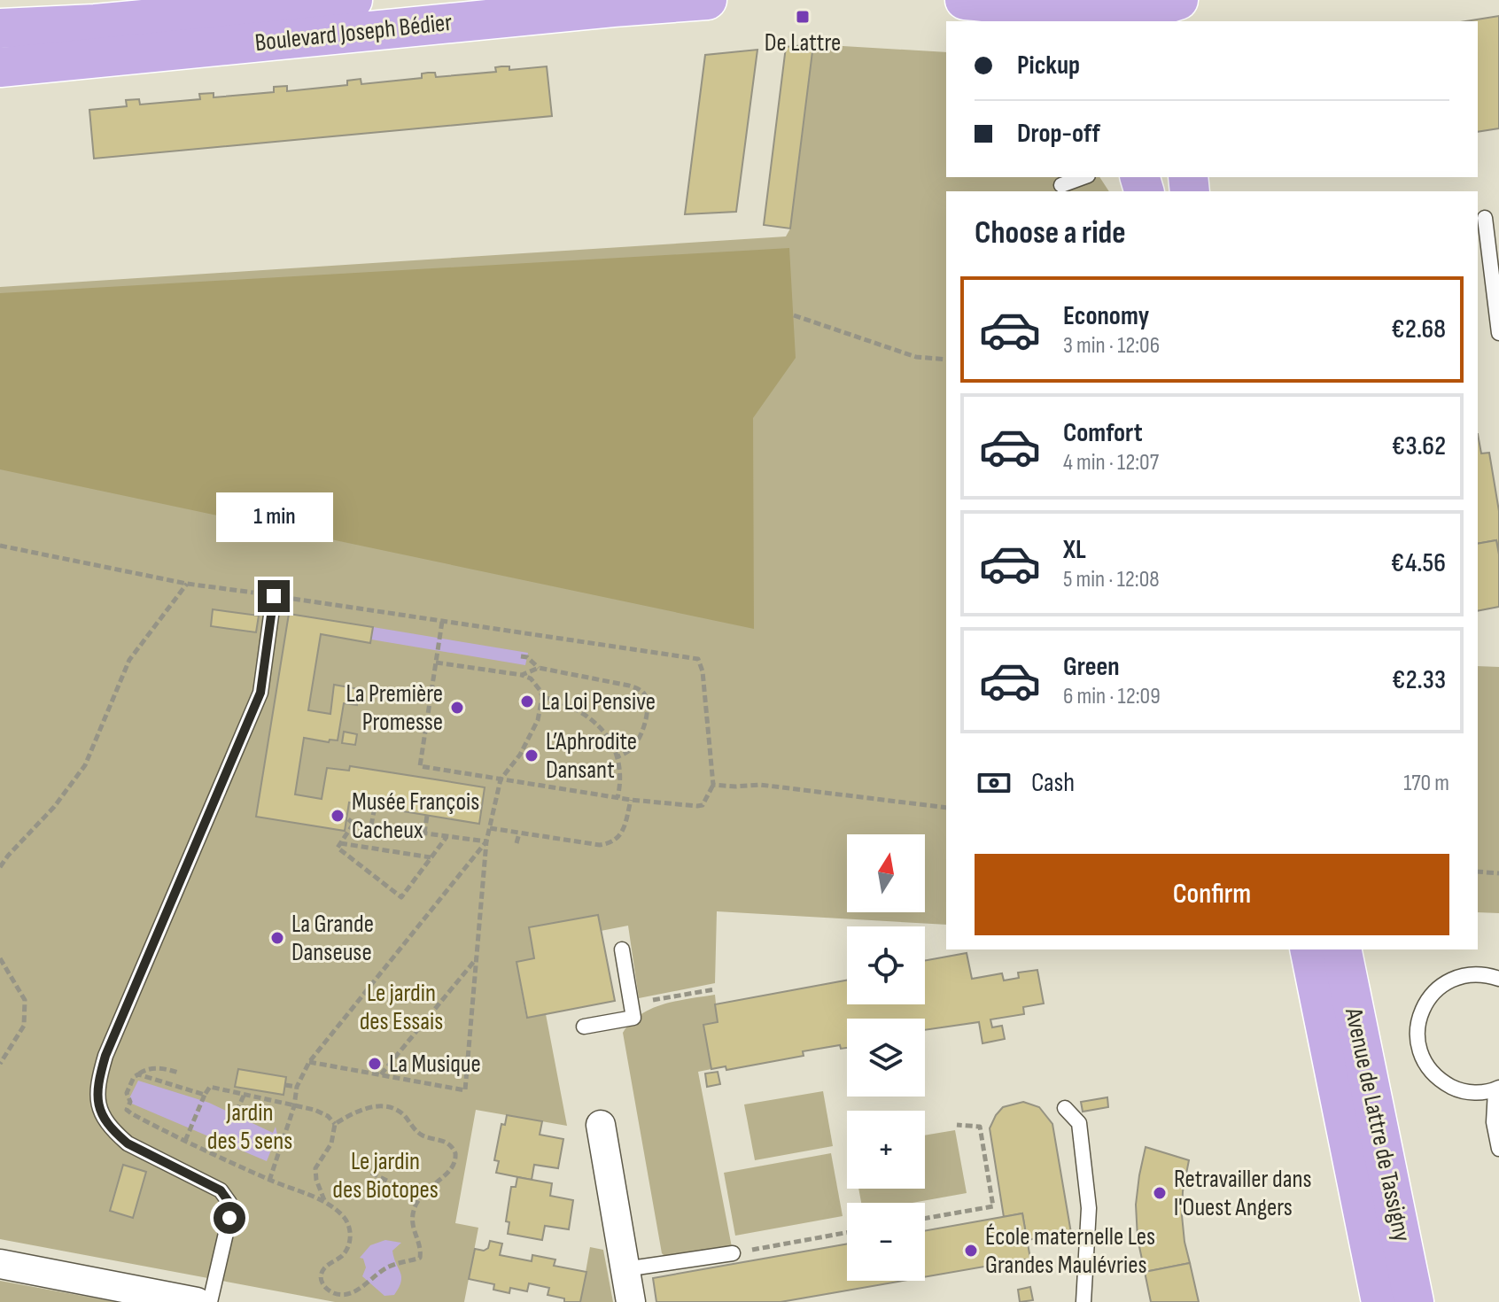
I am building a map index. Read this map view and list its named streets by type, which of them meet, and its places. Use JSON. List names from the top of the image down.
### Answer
{
  "streets": {
    "main road": ["Boulevard Joseph Bédier", "Avenue de Lattre de Tassigny"]
  },
  "parks": ["Le jardin des Essais", "Jardin des 5 sens", "Le jardin des Biotopes"],
  "places": {
    "transit": ["De Lattre"],
    "other": [
      "La Loi Pensive",
      "La Première Promesse",
      "L’Aphrodite Dansant",
      "Musée François Cacheux",
      "La Grande Danseuse",
      "La Musique",
      "Retravailler dans l'Ouest Angers",
      "École maternelle Les Grandes Maulévries"
    ]
  },
  "north": "top",
  "page": {
    "banner": ["Pickup", "Drop-off"],
    "heading": "Choose a ride",
    "list": [
      {
        "name": "Economy",
        "note": "3 min · 12:06",
        "value": "€2.68"
      },
      {
        "name": "Comfort",
        "note": "4 min · 12:07",
        "value": "€3.62"
      },
      {
        "name": "XL",
        "note": "5 min · 12:08",
        "value": "€4.56"
      },
      {
        "name": "Green",
        "note": "6 min · 12:09",
        "value": "€2.33"
      }
    ],
    "bubble": "1 min",
    "pay": ["Cash", "170 m"],
    "map_buttons": ["+", "−"],
    "buttons": "Confirm"
  }
}
